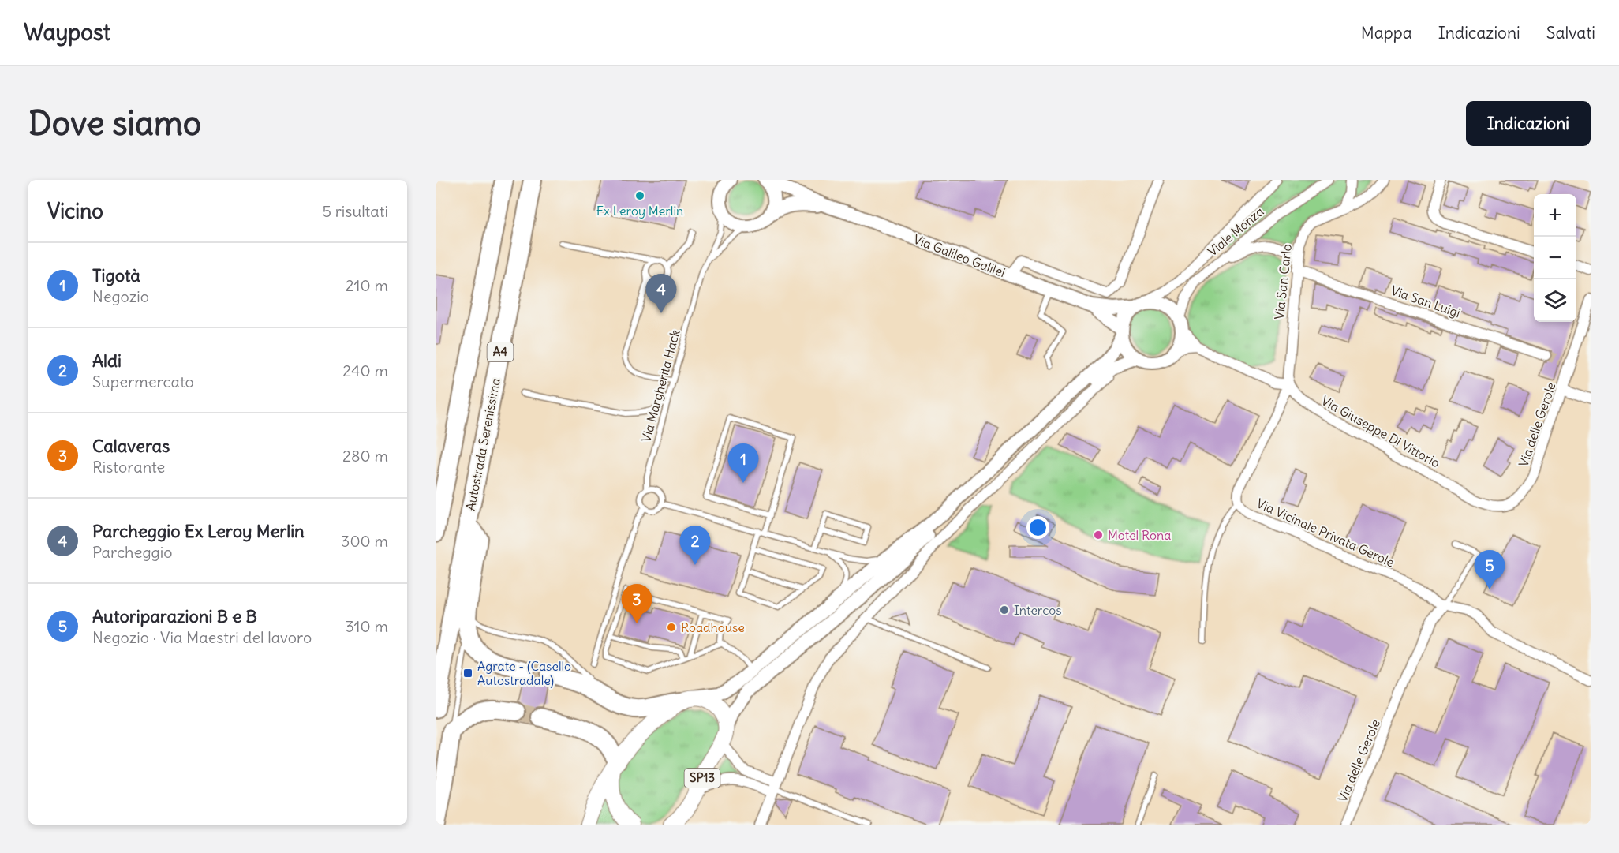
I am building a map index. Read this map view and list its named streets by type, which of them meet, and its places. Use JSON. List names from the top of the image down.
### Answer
{
  "streets": {
    "highway": ["A4", "Autostrada Serenissima"],
    "main road": ["SP13"],
    "street": [
      "Viale Monza",
      "Via Galileo Galilei",
      "Via San Carlo",
      "Via San Luigi",
      "Via delle Gerole",
      "Via Giuseppe Di Vittorio",
      "Via Vicinale Privata Gerole"
    ],
    "lane": ["Via Margherita Hack"]
  },
  "crossings": [
    ["Viale Monza", "Via Galileo Galilei"],
    ["Viale Monza", "SP13"],
    ["Via Galileo Galilei", "Via Margherita Hack"],
    ["Via Galileo Galilei", "SP13"],
    ["Via San Carlo", "Via San Luigi"],
    ["Via San Carlo", "Via Giuseppe Di Vittorio"],
    ["Via San Carlo", "Via Vicinale Privata Gerole"],
    ["Via delle Gerole", "Via Giuseppe Di Vittorio"],
    ["Via delle Gerole", "Via Vicinale Privata Gerole"],
    ["Via Giuseppe Di Vittorio", "Via Vicinale Privata Gerole"]
  ],
  "places": {
    "other": [
      "Ex Leroy Merlin",
      "Motel Rona",
      "Intercos",
      "Roadhouse"
    ],
    "transit": ["Agrate - (Casello Autostradale)"]
  },
  "page": {
    "header": "Waypost",
    "nav": ["Mappa", "Indicazioni", "Salvati"],
    "buttons": "Indicazioni",
    "title": "Dove siamo",
    "heading": ["Vicino", "5 risultati"],
    "map_buttons": ["+", "−"],
    "list": [
      {
        "mark": "1",
        "name": "Tigotà",
        "note": "Negozio",
        "value": "210 m"
      },
      {
        "mark": "2",
        "name": "Aldi",
        "note": "Supermercato",
        "value": "240 m"
      },
      {
        "mark": "3",
        "name": "Calaveras",
        "note": "Ristorante",
        "value": "280 m"
      },
      {
        "mark": "4",
        "name": "Parcheggio Ex Leroy Merlin",
        "note": "Parcheggio",
        "value": "300 m"
      },
      {
        "mark": "5",
        "name": "Autoriparazioni B e B",
        "note": "Negozio · Via Maestri del lavoro",
        "value": "310 m"
      }
    ],
    "pins": [
      "4",
      "1",
      "2",
      "5",
      "3"
    ]
  }
}
